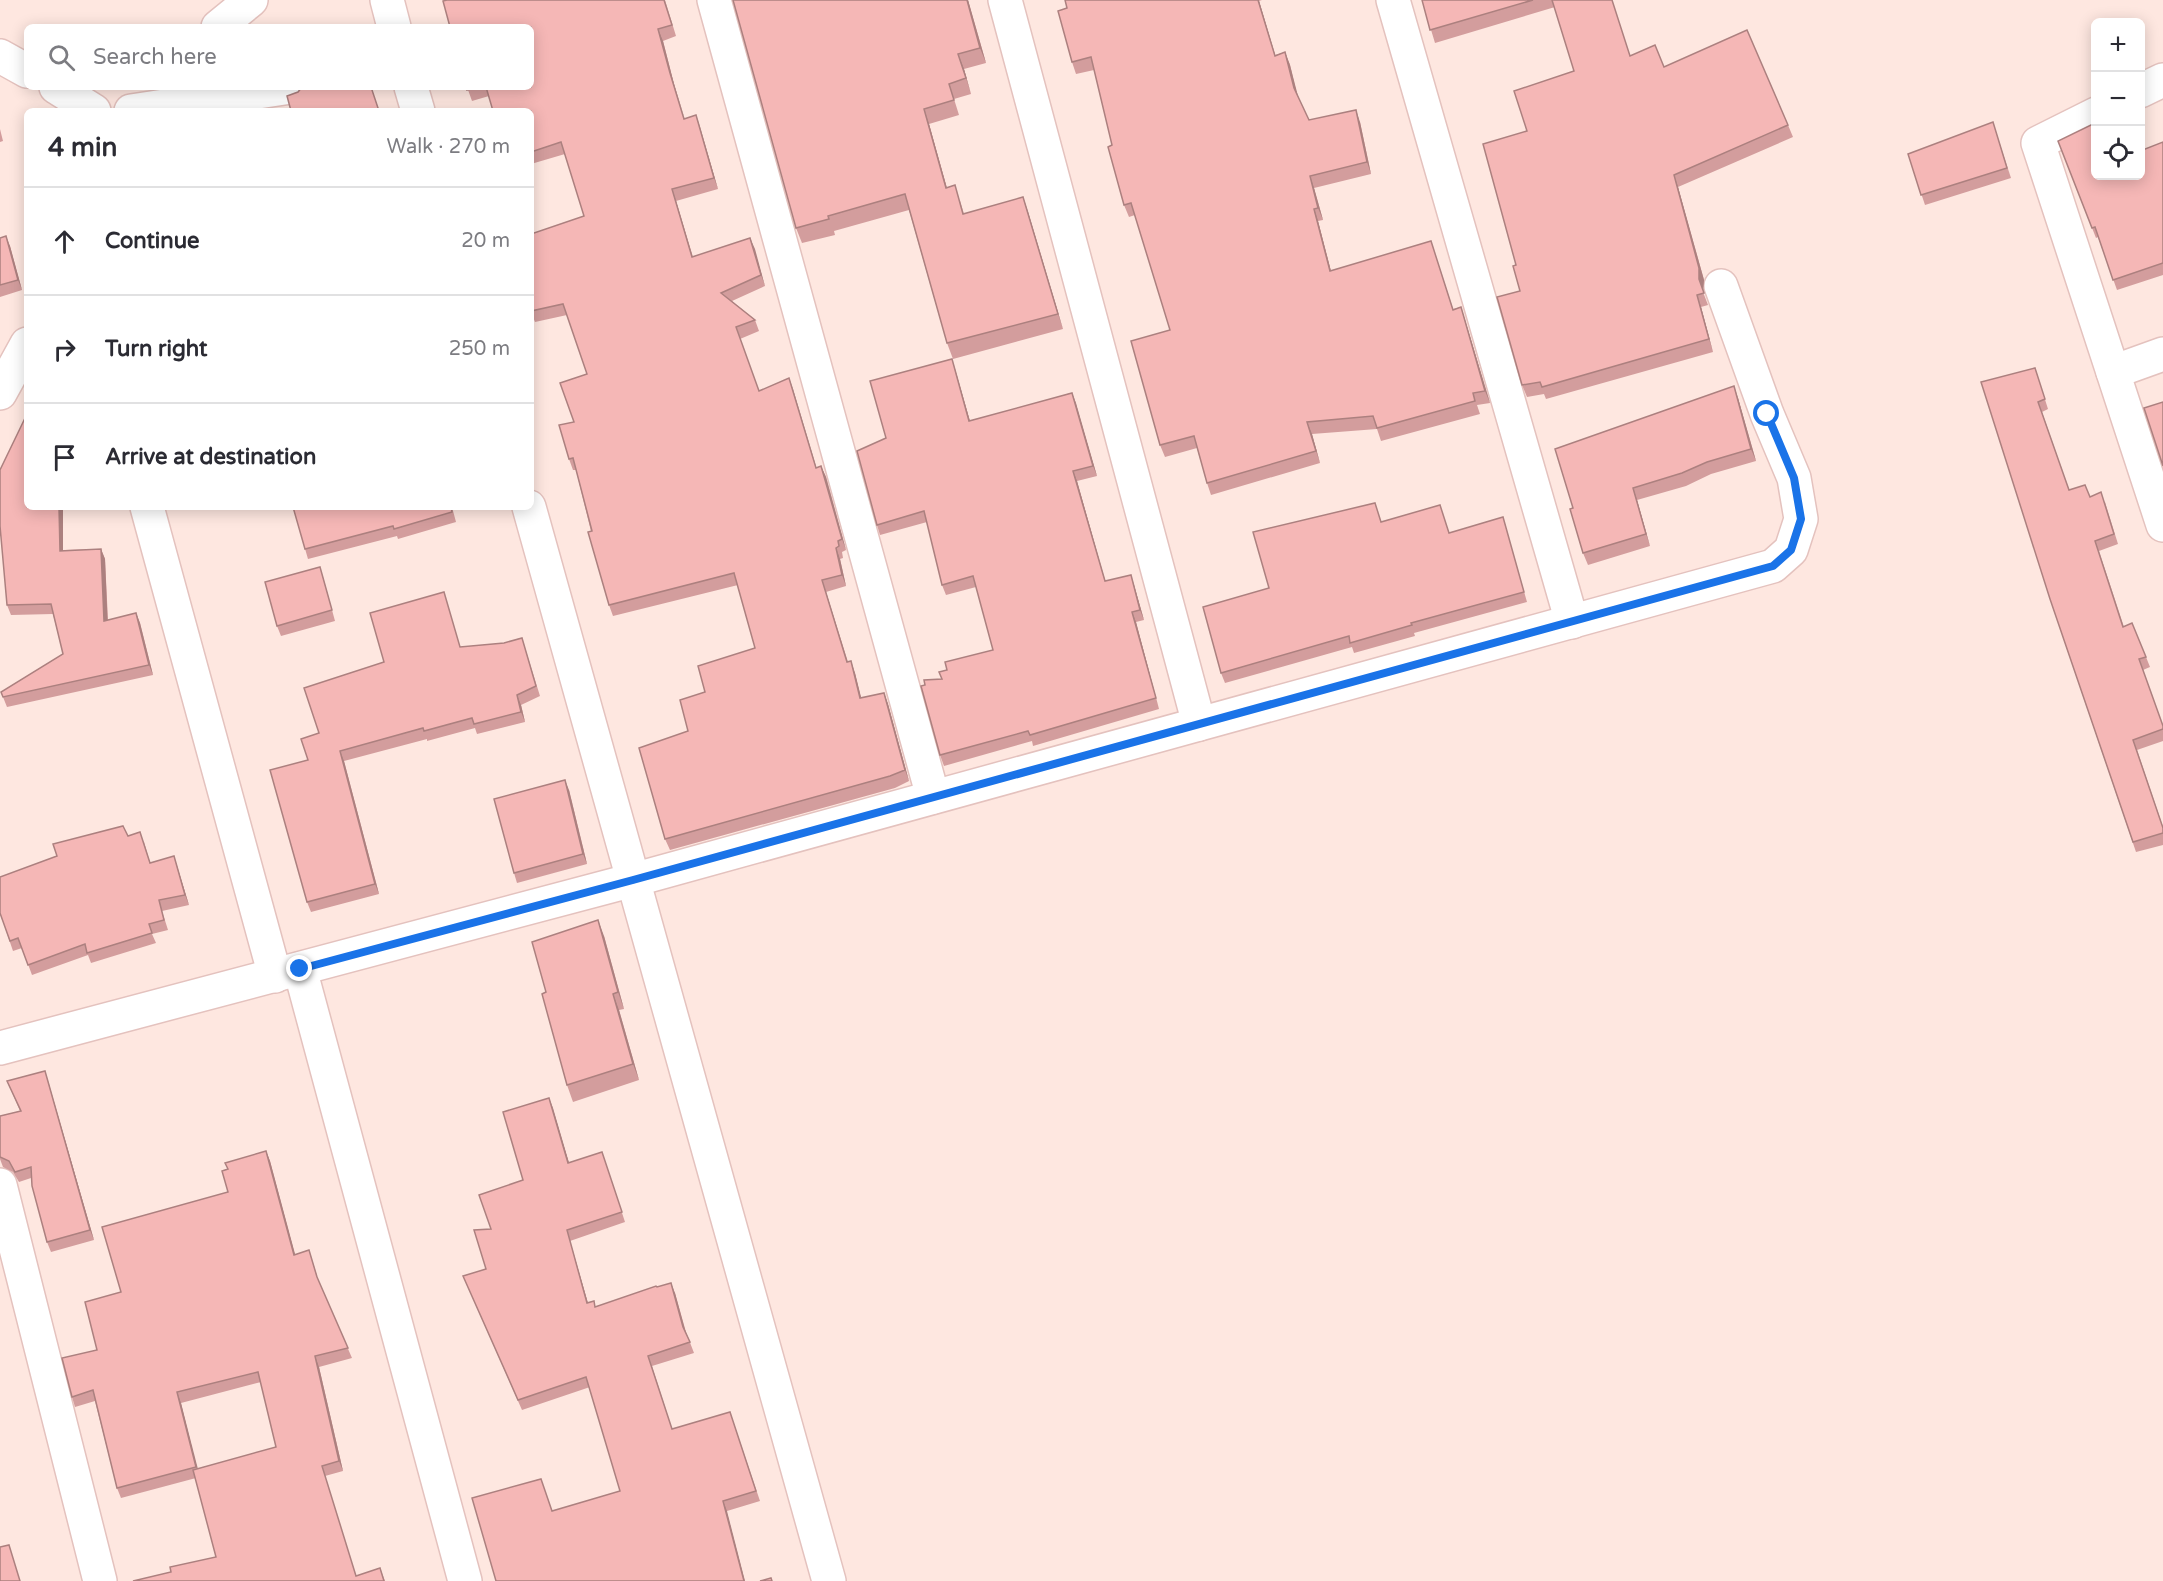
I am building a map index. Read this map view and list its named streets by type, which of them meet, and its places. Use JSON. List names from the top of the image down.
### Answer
{
  "page": {
    "map_buttons": ["+", "−"],
    "search": "Search here",
    "heading": ["4 min", "Walk · 270 m"],
    "list": [
      ["Continue", "20 m"],
      ["Turn right", "250 m"],
      "Arrive at destination"
    ]
  }
}
